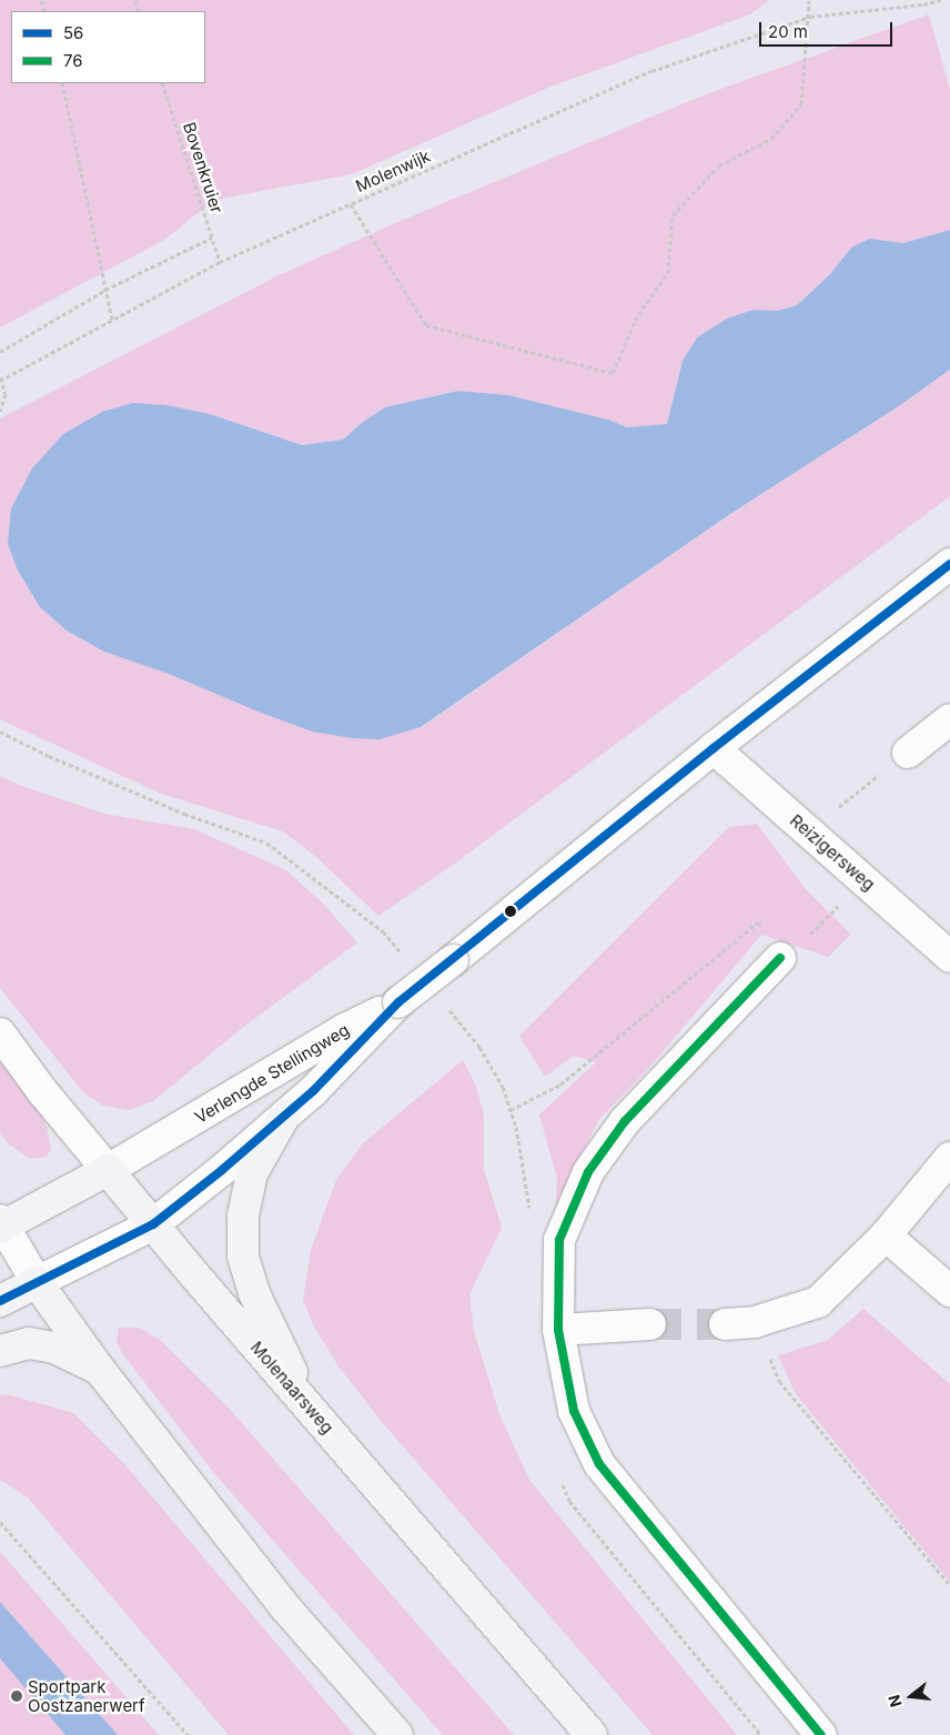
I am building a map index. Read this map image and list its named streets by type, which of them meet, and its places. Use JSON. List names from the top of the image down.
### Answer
{
  "streets": {
    "main road": ["Verlengde Stellingweg", "Molenaarsweg"],
    "street": ["Reizigersweg"],
    "path": ["Bovenkruier", "Molenwijk"]
  },
  "crossings": [
    ["Bovenkruier", "Molenwijk"],
    ["Verlengde Stellingweg", "Molenaarsweg"]
  ],
  "places": ["Sportpark Oostzanerwerf"],
  "lines": ["transit line 56", "transit line 76"],
  "legend": ["56", "76"],
  "scale_bar": "20 m",
  "north": "left"
}
